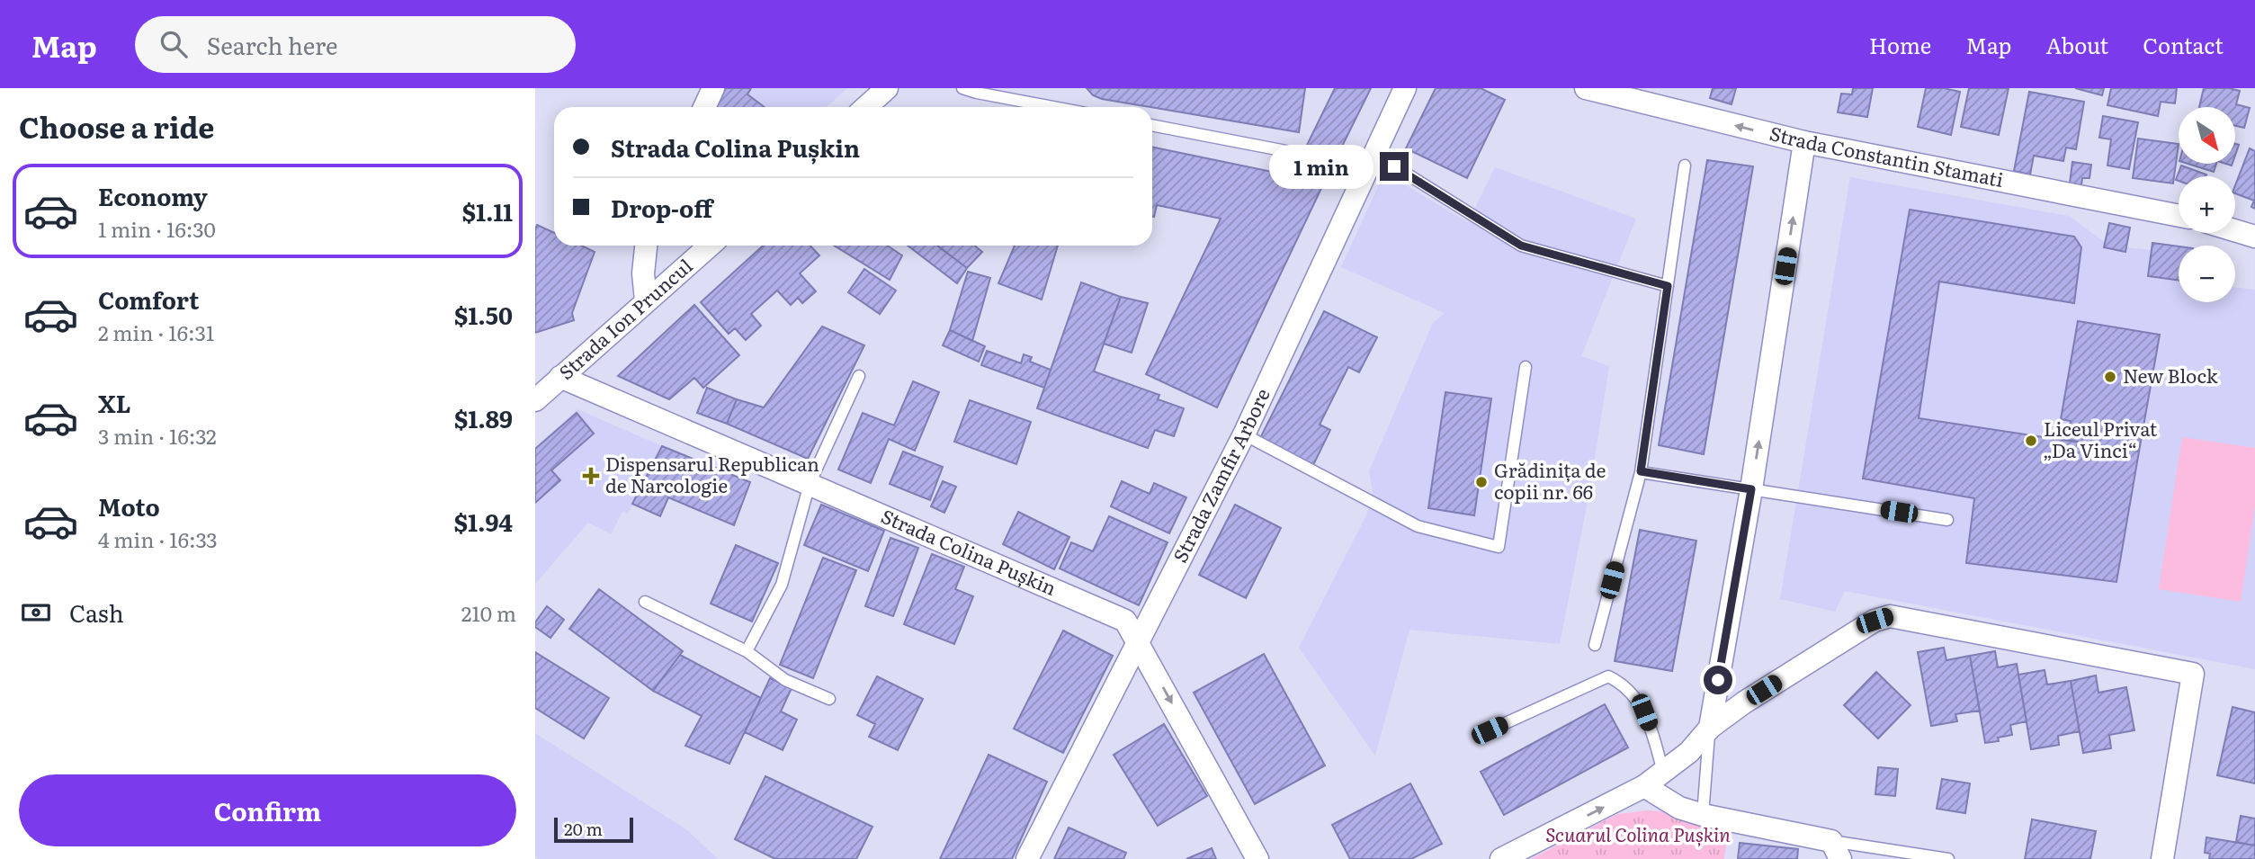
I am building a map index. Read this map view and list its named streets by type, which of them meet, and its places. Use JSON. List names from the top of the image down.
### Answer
{
  "streets": {
    "street": [
      "Strada Constantin Stamati",
      "Strada Ion Pruncul",
      "Strada Zamfir Arbore",
      "Strada Colina Pușkin"
    ]
  },
  "crossings": [
    ["Strada Ion Pruncul", "Strada Colina Pușkin"],
    ["Strada Zamfir Arbore", "Strada Colina Pușkin"]
  ],
  "one_way": ["Strada Constantin Stamati"],
  "parks": ["Scuarul Colina Pușkin"],
  "places": {
    "other": ["New Block", "Liceul Privat „Da Vinci“", "Grădinița de copii nr. 66"],
    "health": ["Dispensarul Republican de Narcologie"]
  },
  "scale_bar": "20 m",
  "north": "bottom right",
  "page": {
    "header": "Map",
    "search": "Search here",
    "nav": [
      "Home",
      "Map",
      "About",
      "Contact"
    ],
    "heading": "Choose a ride",
    "map_buttons": ["+", "−"],
    "banner": ["Strada Colina Pușkin", "Drop-off"],
    "bubble": "1 min",
    "list": [
      {
        "name": "Economy",
        "note": "1 min · 16:30",
        "value": "$1.11"
      },
      {
        "name": "Comfort",
        "note": "2 min · 16:31",
        "value": "$1.50"
      },
      {
        "name": "XL",
        "note": "3 min · 16:32",
        "value": "$1.89"
      },
      {
        "name": "Moto",
        "note": "4 min · 16:33",
        "value": "$1.94"
      }
    ],
    "pay": ["Cash", "210 m"],
    "buttons": "Confirm",
    "scale": "20 m"
  }
}
